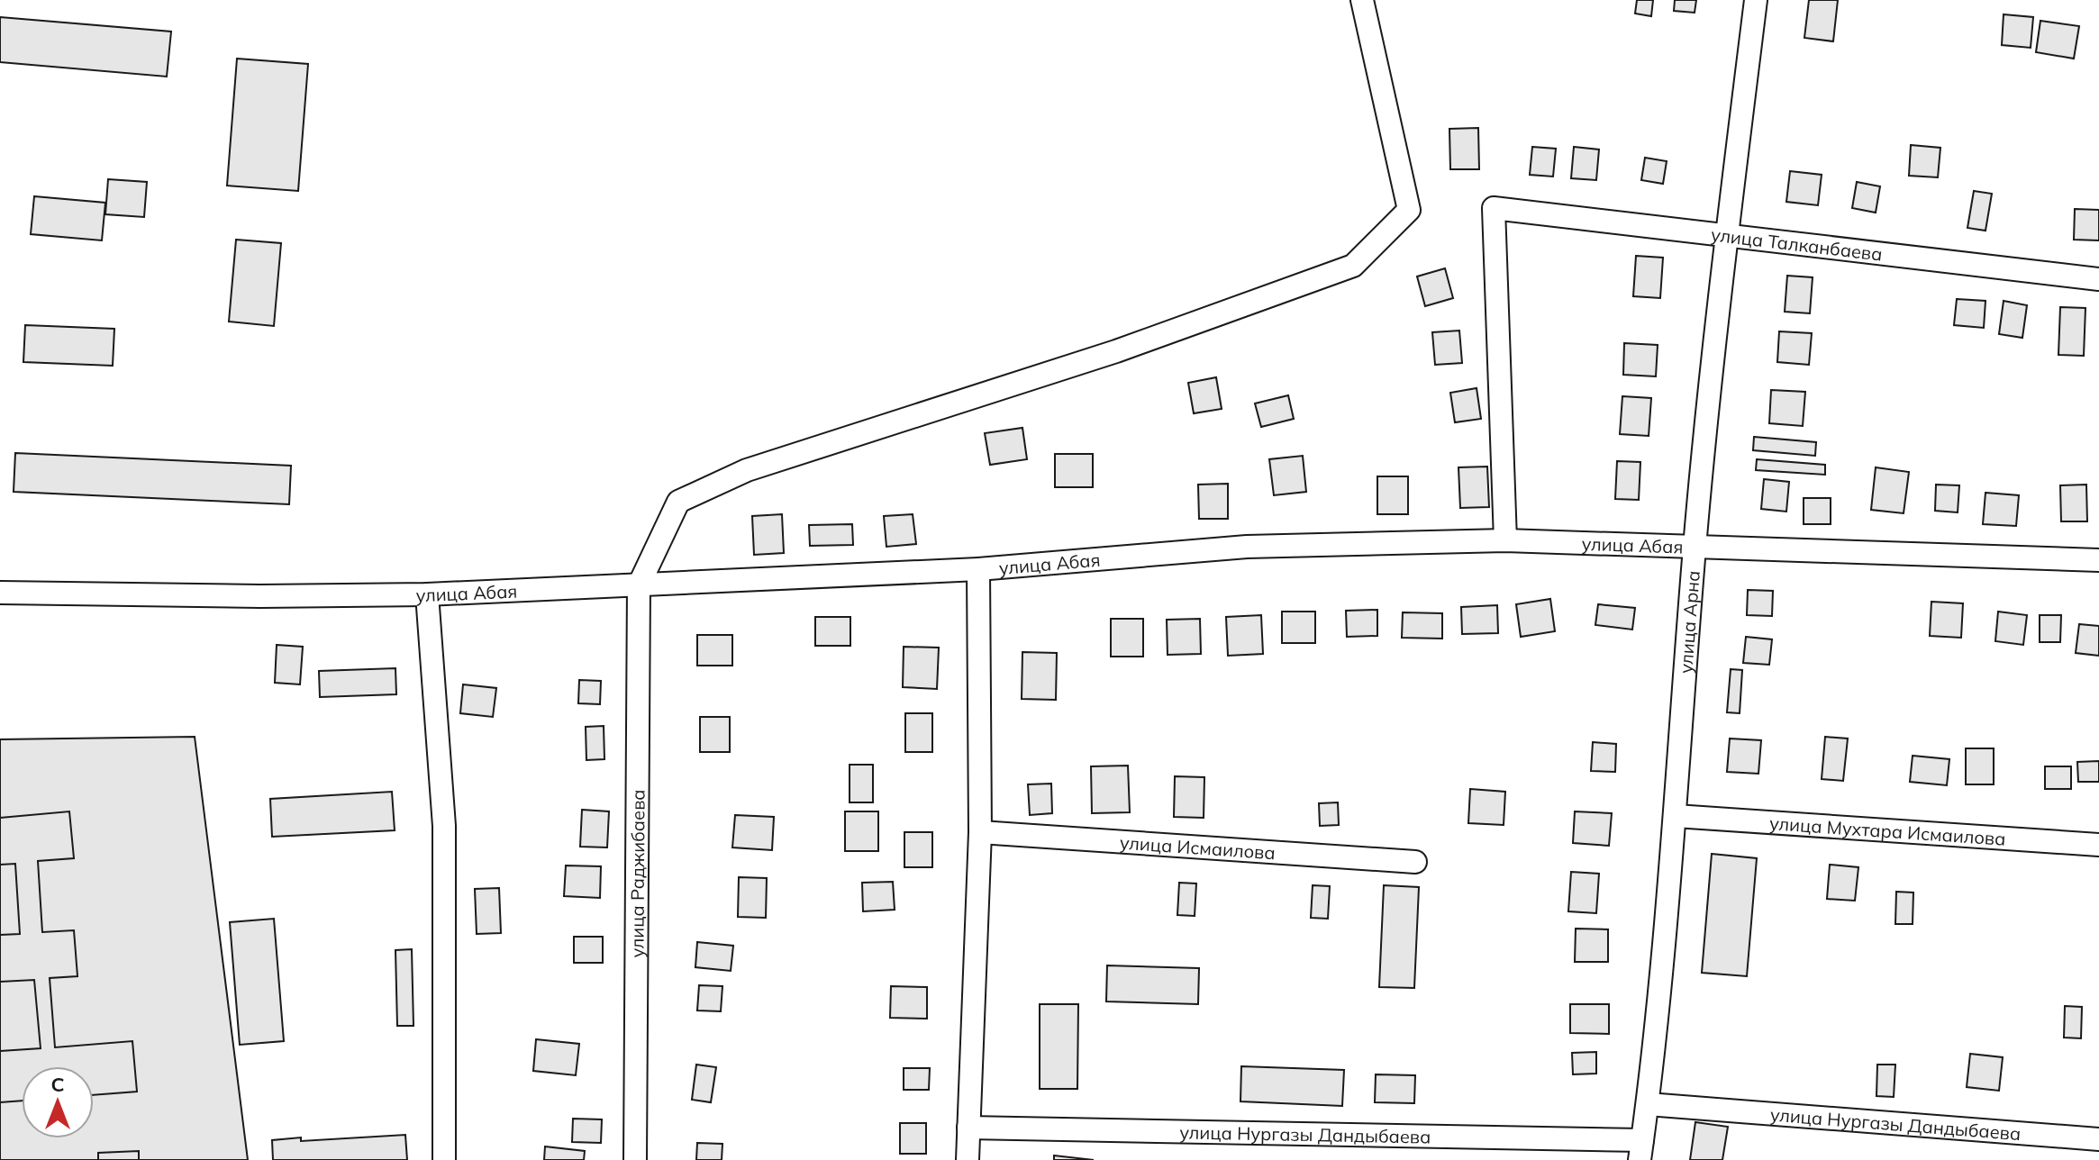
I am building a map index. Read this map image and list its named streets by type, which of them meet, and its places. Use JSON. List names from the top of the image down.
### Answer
{
  "streets": {
    "street": [
      "улица Талканбаева",
      "улица Абая",
      "улица Арна",
      "улица Мухтара Исмаилова",
      "улица Исмаилова",
      "улица Раджибаева",
      "улица Нургазы Дандыбаева"
    ]
  },
  "crossings": [
    ["улица Талканбаева", "улица Абая"],
    ["улица Талканбаева", "улица Арна"],
    ["улица Абая", "улица Арна"],
    ["улица Абая", "улица Раджибаева"],
    ["улица Арна", "улица Мухтара Исмаилова"],
    ["улица Арна", "улица Нургазы Дандыбаева"]
  ],
  "north": "top"
}
